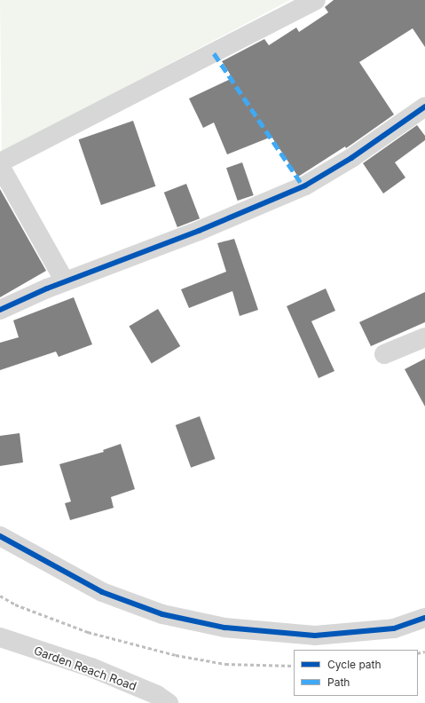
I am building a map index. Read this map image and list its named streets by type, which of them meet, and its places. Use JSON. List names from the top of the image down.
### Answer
{
  "streets": {
    "street": ["Garden Reach Road"]
  },
  "legend": ["Cycle path", "Path"]
}
